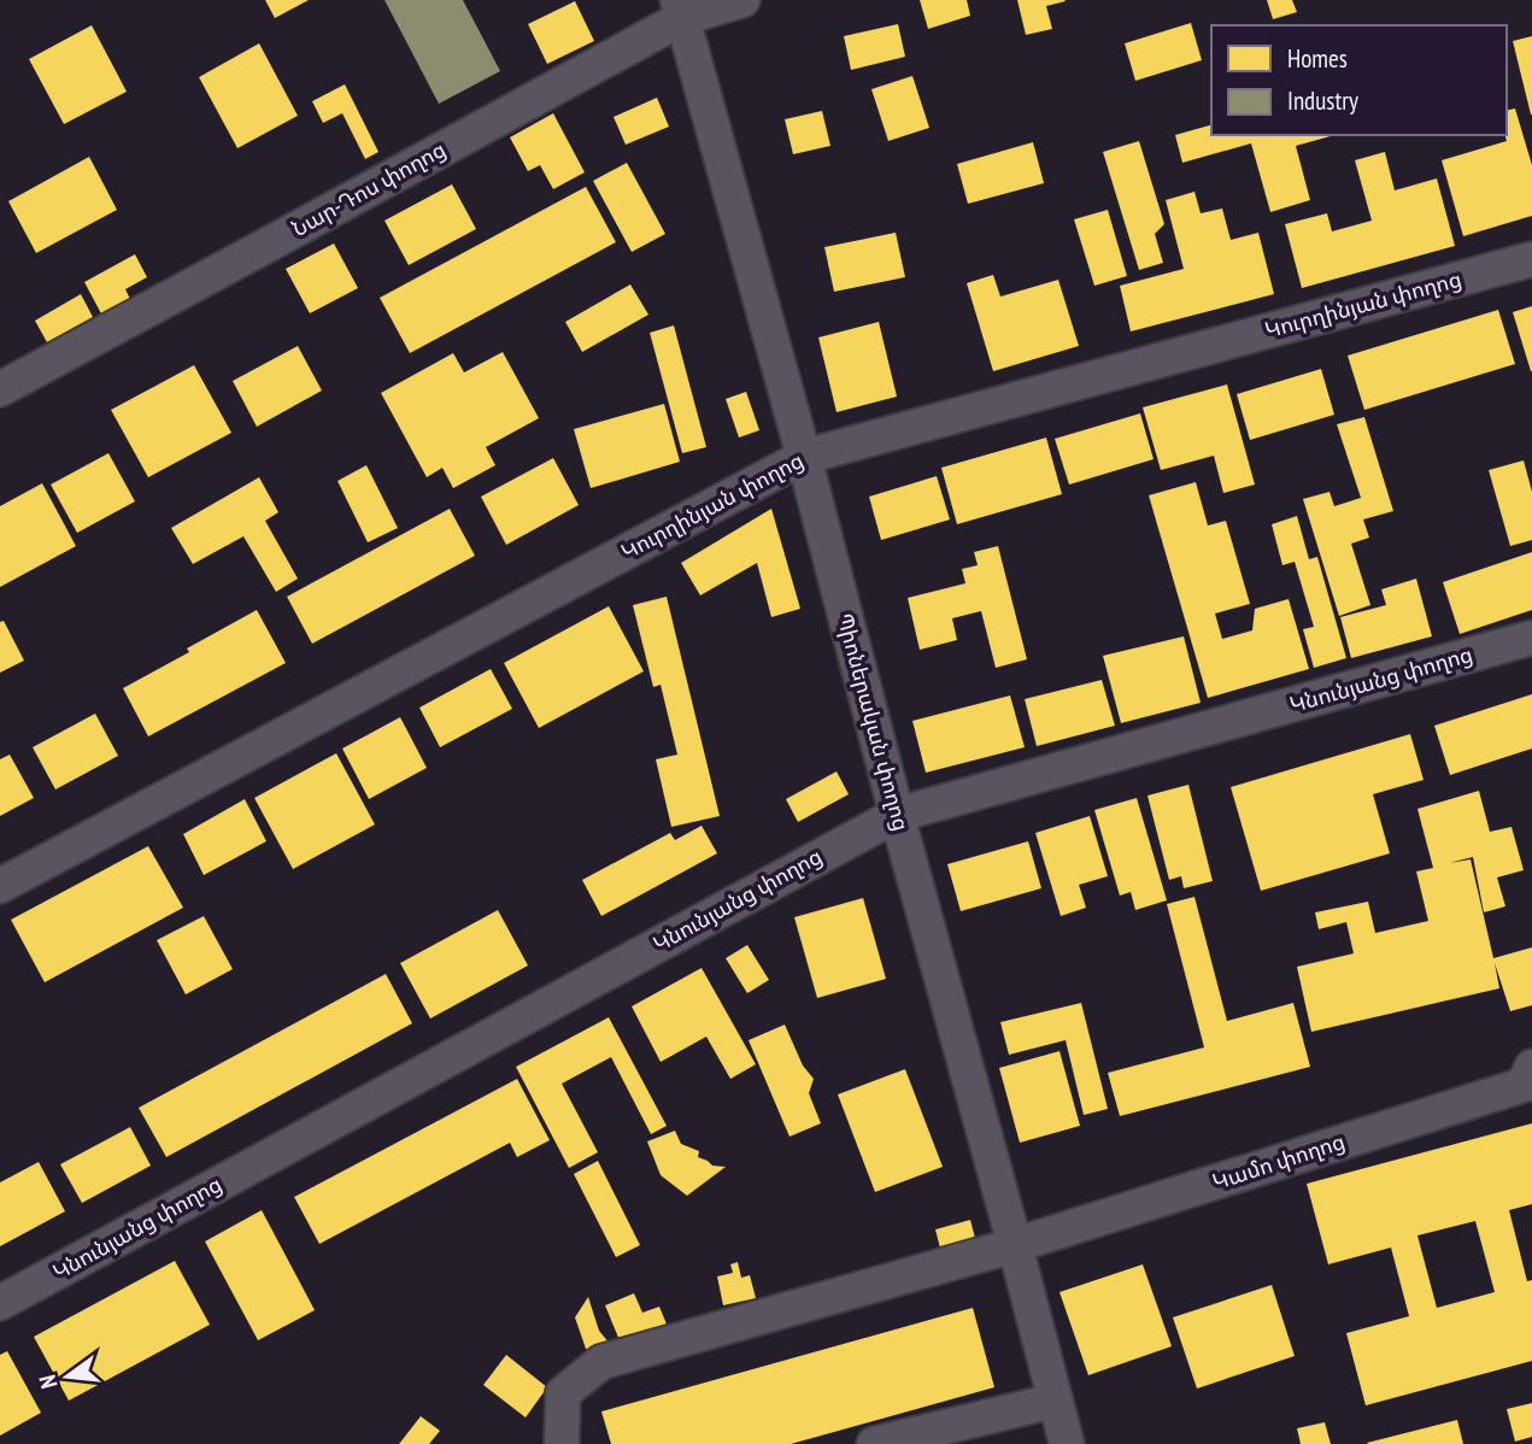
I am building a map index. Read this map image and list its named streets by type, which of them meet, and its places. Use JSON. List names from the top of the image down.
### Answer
{
  "streets": {
    "street": [
      "Նար-Դոս փողոց",
      "Կուրղինյան փողոց",
      "Կնունյանց փողոց",
      "Պիոներական փողոց",
      "Կամո փողոց"
    ]
  },
  "crossings": [
    ["Նար-Դոս փողոց", "Պիոներական փողոց"],
    ["Կուրղինյան փողոց", "Պիոներական փողոց"],
    ["Կնունյանց փողոց", "Պիոներական փողոց"],
    ["Պիոներական փողոց", "Կամո փողոց"]
  ],
  "legend": ["Homes", "Industry"],
  "north": "left"
}
